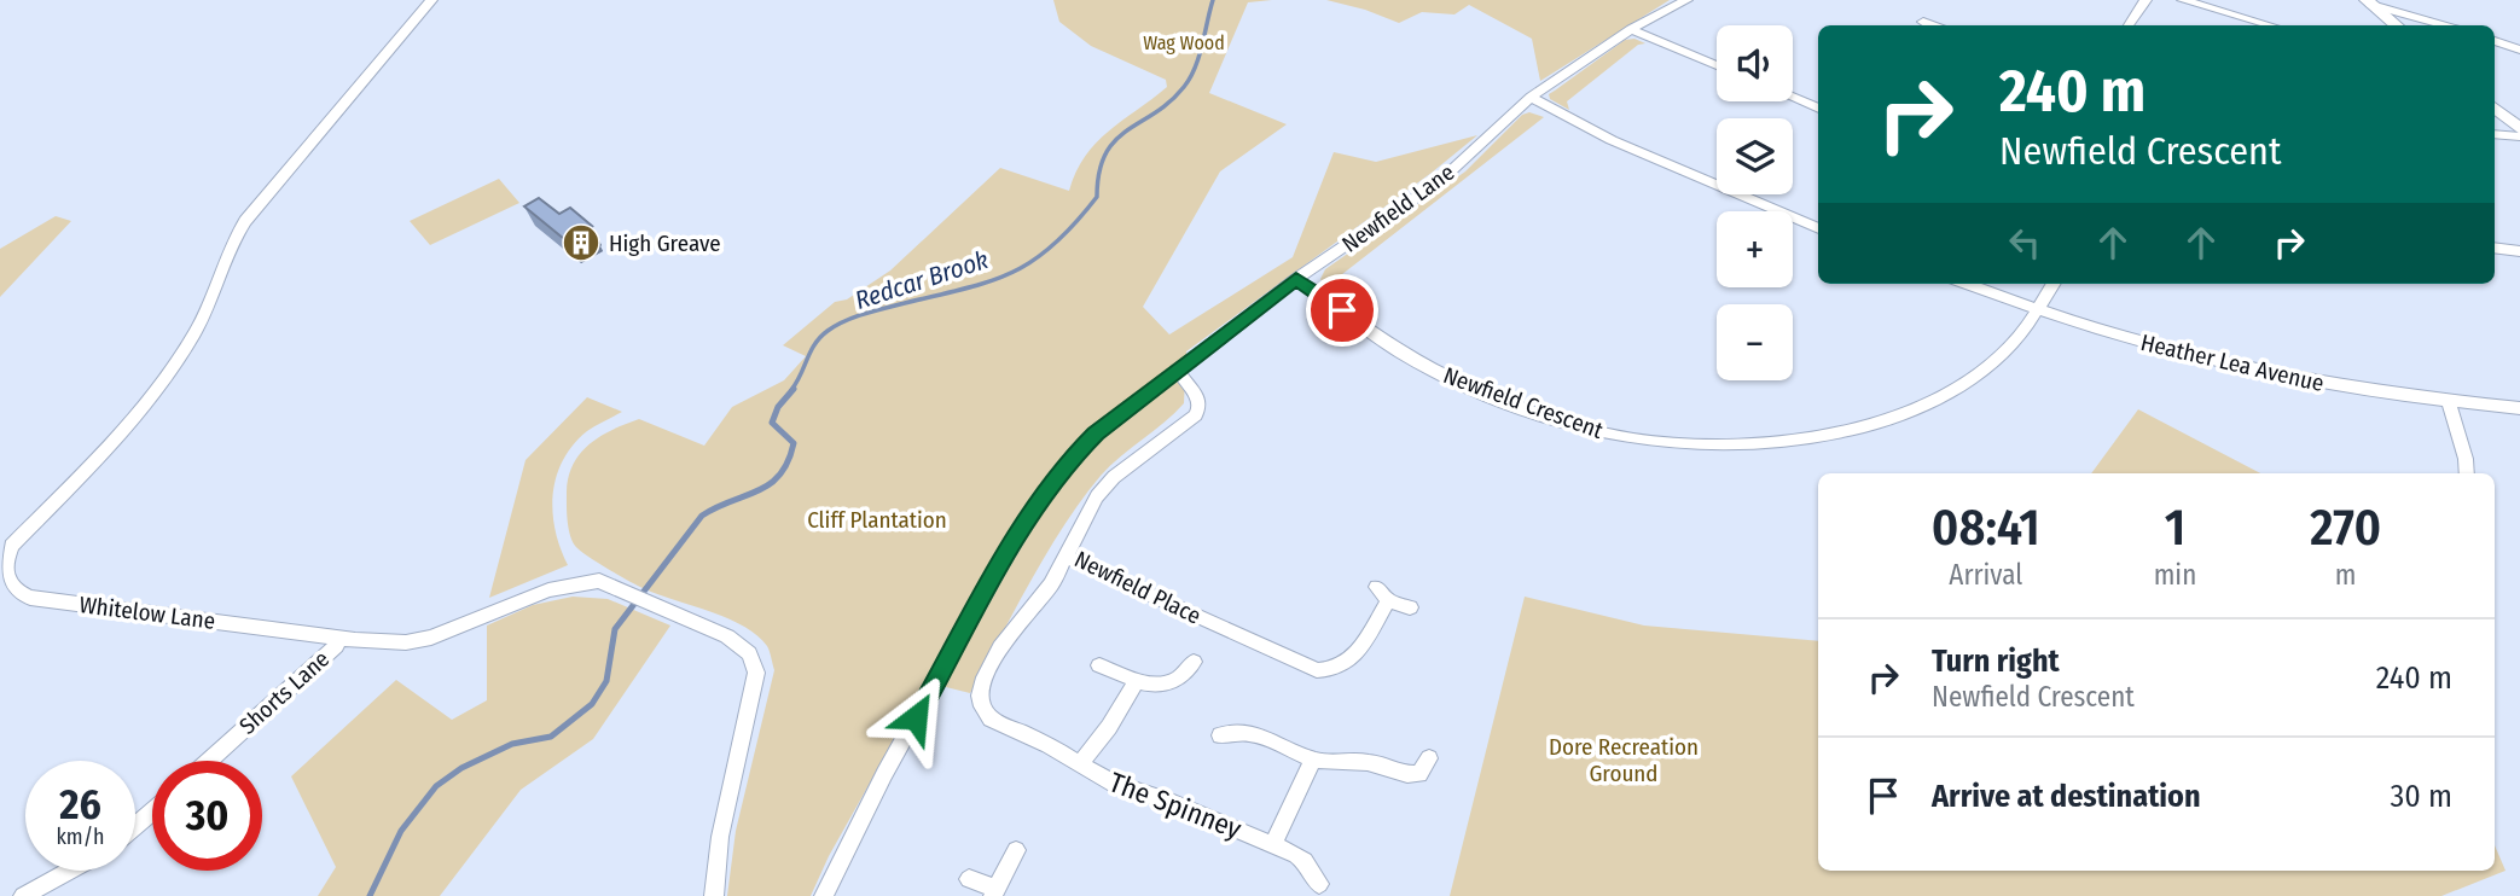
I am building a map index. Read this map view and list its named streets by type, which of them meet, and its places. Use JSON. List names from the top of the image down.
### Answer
{
  "streets": {
    "street": [
      "Newfield Lane",
      "Heather Lea Avenue",
      "Newfield Crescent",
      "Newfield Place",
      "Whitelow Lane",
      "Shorts Lane",
      "The Spinney"
    ]
  },
  "crossings": [
    ["Newfield Lane", "Newfield Crescent"],
    ["Newfield Lane", "Newfield Place"],
    ["Heather Lea Avenue", "Newfield Crescent"],
    ["Newfield Place", "The Spinney"],
    ["Whitelow Lane", "Shorts Lane"]
  ],
  "water": ["Redcar Brook"],
  "parks": ["Wag Wood", "Cliff Plantation", "Dore Recreation Ground"],
  "places": {
    "building": ["High Greave"]
  },
  "page": {
    "map_buttons": ["+", "−"],
    "turn": ["240 m", "Newfield Crescent"],
    "eta": [
      "08:41",
      "Arrival",
      "1",
      "min",
      "270",
      "m"
    ],
    "list": [
      {
        "name": "Turn right",
        "note": "Newfield Crescent",
        "value": "240 m"
      },
      {
        "name": "Arrive at destination",
        "value": "30 m"
      }
    ],
    "speed": "26 km/h",
    "limit": "30"
  }
}
